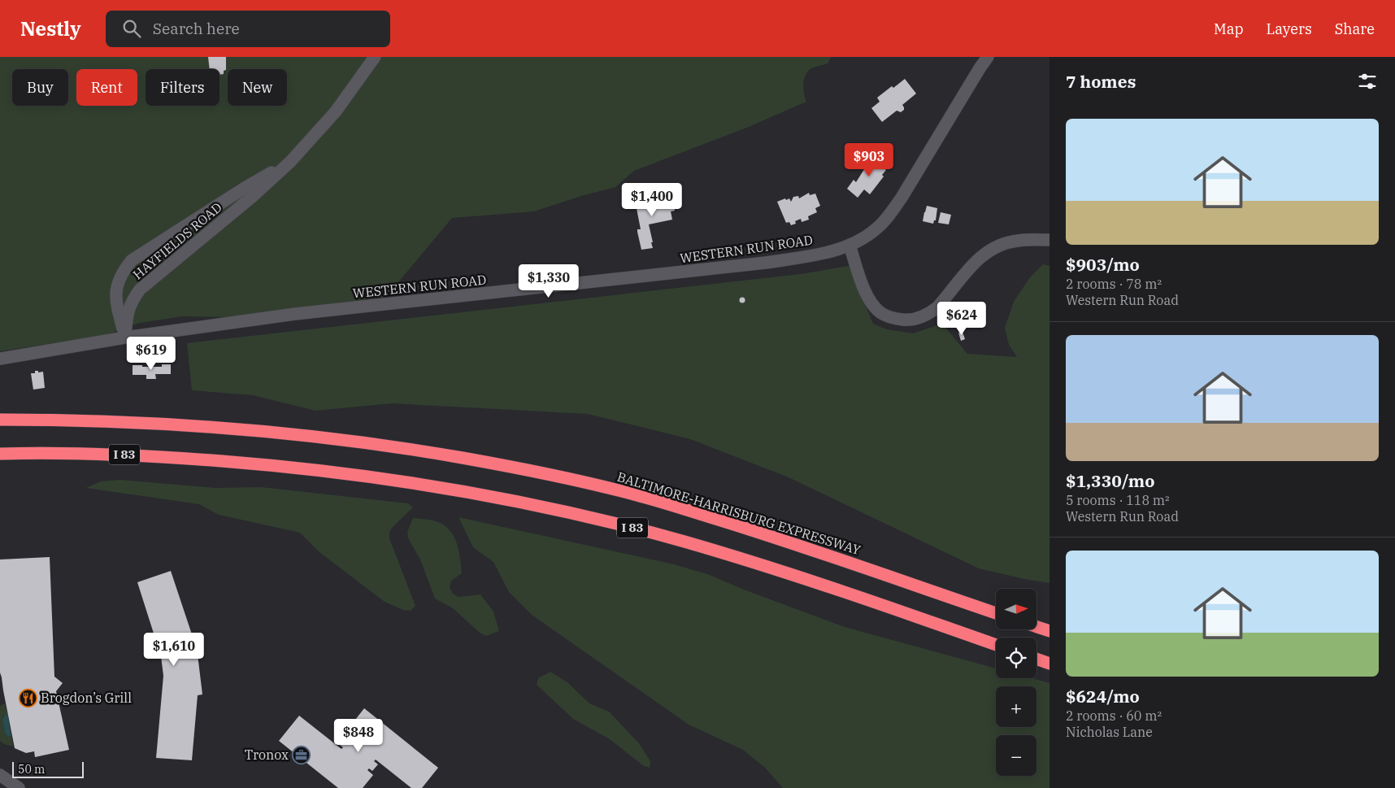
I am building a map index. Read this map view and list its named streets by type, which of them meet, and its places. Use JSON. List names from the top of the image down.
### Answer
{
  "streets": {
    "highway": ["I 83", "BALTIMORE-HARRISBURG EXPRESSWAY"],
    "street": ["HAYFIELDS ROAD", "WESTERN RUN ROAD"]
  },
  "crossings": [
    ["HAYFIELDS ROAD", "WESTERN RUN ROAD"]
  ],
  "places": {
    "restaurant": ["Brogdon’s Grill"],
    "office": ["Tronox"]
  },
  "scale_bar": "50 m",
  "north": "right",
  "page": {
    "header": "Nestly",
    "search": "Search here",
    "nav": ["Map", "Layers", "Share"],
    "heading": "7 homes",
    "chip": [
      "Buy",
      "Rent",
      "Filters",
      "New"
    ],
    "list": [
      {
        "name": "$903/mo",
        "note": "2 rooms · 78 m² · Western Run Road"
      },
      {
        "name": "$1,330/mo",
        "note": "5 rooms · 118 m² · Western Run Road"
      },
      {
        "name": "$624/mo",
        "note": "2 rooms · 60 m² · Nicholas Lane"
      }
    ],
    "price": [
      "$903",
      "$1,400",
      "$1,330",
      "$624",
      "$619",
      "$1,610",
      "$848"
    ],
    "map_buttons": ["+", "−"],
    "scale": "50 m"
  }
}
